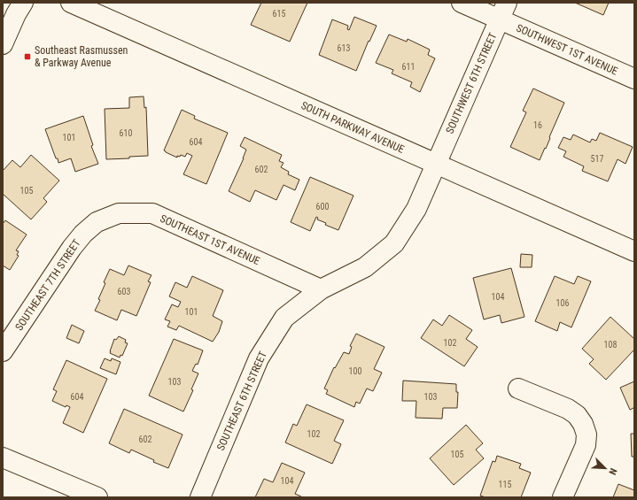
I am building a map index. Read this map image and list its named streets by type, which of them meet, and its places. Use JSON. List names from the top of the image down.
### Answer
{
  "streets": {
    "street": [
      "SOUTHWEST 1ST AVENUE",
      "SOUTHWEST 6TH STREET",
      "SOUTH PARKWAY AVENUE",
      "SOUTHEAST 1ST AVENUE",
      "SOUTHEAST 7TH STREET",
      "SOUTHEAST 6TH STREET"
    ]
  },
  "crossings": [
    ["SOUTHWEST 1ST AVENUE", "SOUTHWEST 6TH STREET"],
    ["SOUTHWEST 6TH STREET", "SOUTH PARKWAY AVENUE"],
    ["SOUTHWEST 6TH STREET", "SOUTHEAST 6TH STREET"],
    ["SOUTH PARKWAY AVENUE", "SOUTHEAST 6TH STREET"],
    ["SOUTHEAST 1ST AVENUE", "SOUTHEAST 7TH STREET"],
    ["SOUTHEAST 1ST AVENUE", "SOUTHEAST 6TH STREET"]
  ],
  "places": {
    "transit": ["Southeast Rasmussen & Parkway Avenue"]
  },
  "house_numbers": [
    "615",
    "613",
    "611",
    "16",
    "610",
    "101",
    "604",
    "517",
    "602",
    "105",
    "600",
    "603",
    "104",
    "106",
    "101",
    "102",
    "108",
    "100",
    "103",
    "604",
    "103",
    "102",
    "602",
    "105",
    "104",
    "115"
  ],
  "north": "bottom right"
}
